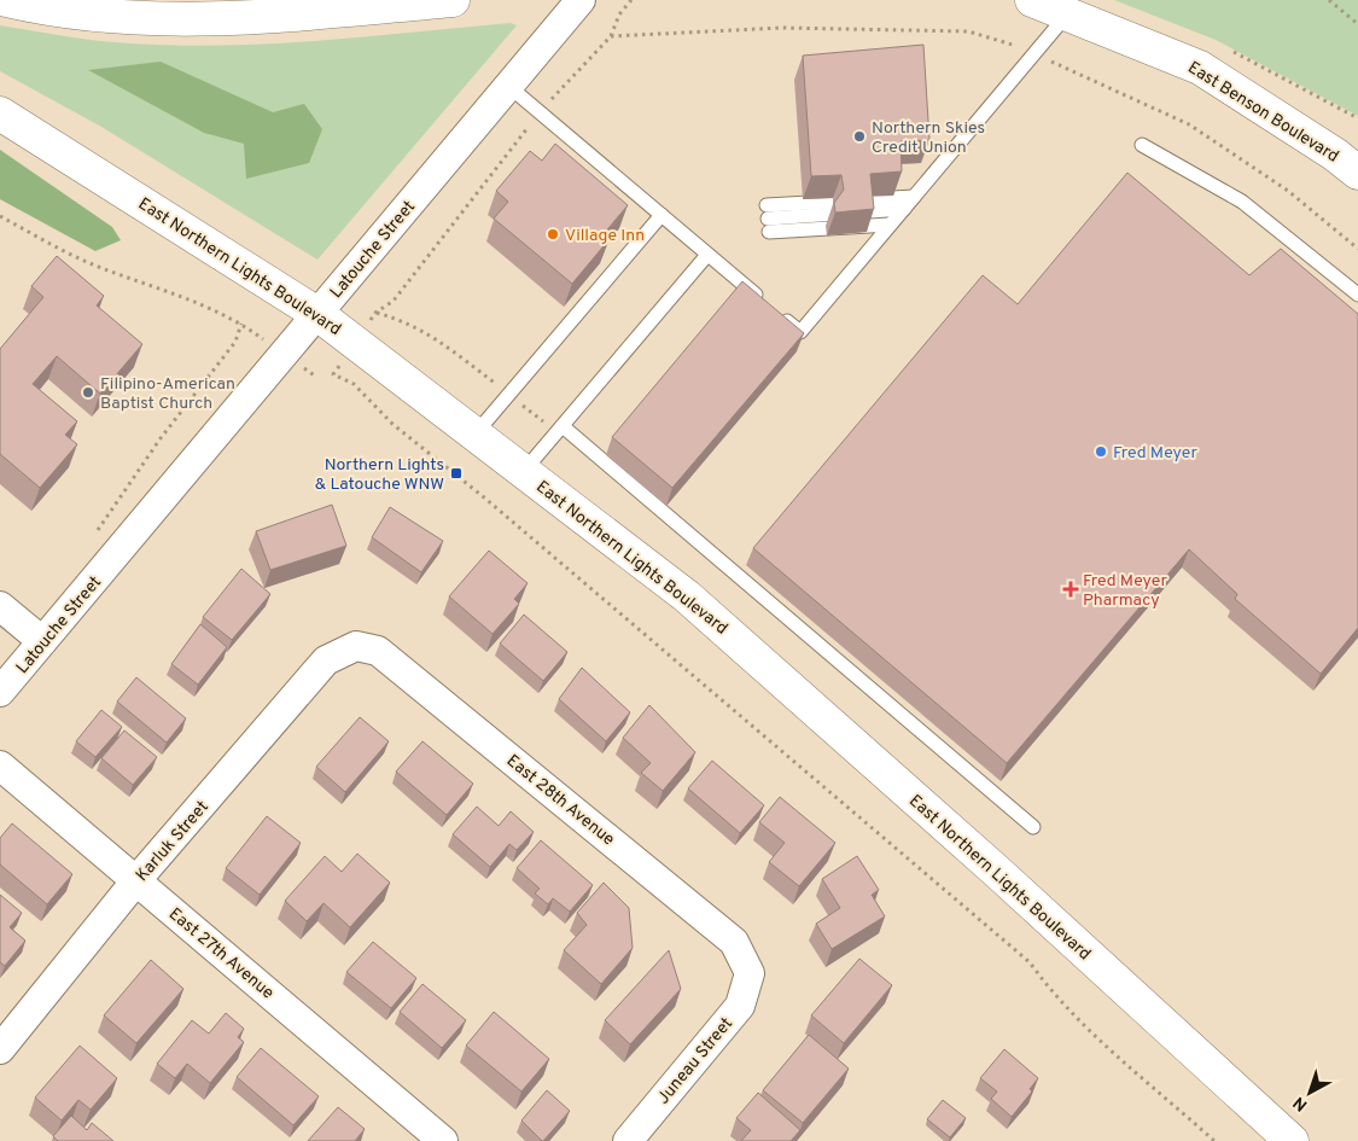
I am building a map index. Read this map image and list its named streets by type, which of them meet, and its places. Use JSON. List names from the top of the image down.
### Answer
{
  "streets": {
    "main road": ["East Benson Boulevard", "East Northern Lights Boulevard"],
    "street": [
      "Latouche Street",
      "East 28th Avenue",
      "Karluk Street",
      "East 27th Avenue",
      "Juneau Street"
    ]
  },
  "crossings": [
    ["Latouche Street", "East Northern Lights Boulevard"],
    ["East 28th Avenue", "Karluk Street"],
    ["East 28th Avenue", "Juneau Street"],
    ["Karluk Street", "East 27th Avenue"]
  ],
  "places": {
    "other": [
      "Northern Skies Credit Union",
      "Village Inn",
      "Filipino-American Baptist Church",
      "Fred Meyer"
    ],
    "transit": ["Northern Lights & Latouche WNW"],
    "health": ["Fred Meyer Pharmacy"]
  },
  "north": "bottom left"
}
